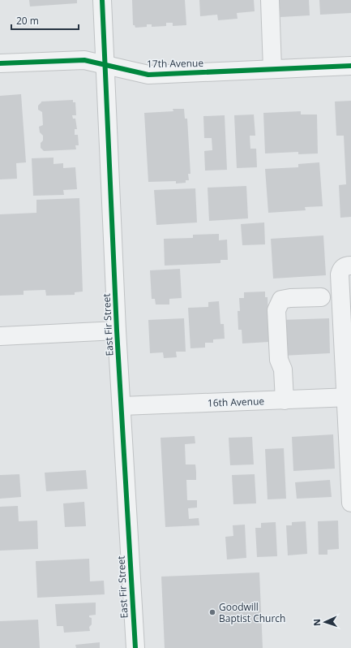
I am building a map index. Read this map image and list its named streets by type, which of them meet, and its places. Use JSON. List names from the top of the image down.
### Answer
{
  "streets": {
    "street": ["17th Avenue", "East Fir Street", "16th Avenue"]
  },
  "crossings": [
    ["17th Avenue", "East Fir Street"],
    ["East Fir Street", "16th Avenue"]
  ],
  "places": ["Goodwill Baptist Church"],
  "scale_bar": "20 m",
  "north": "left"
}
